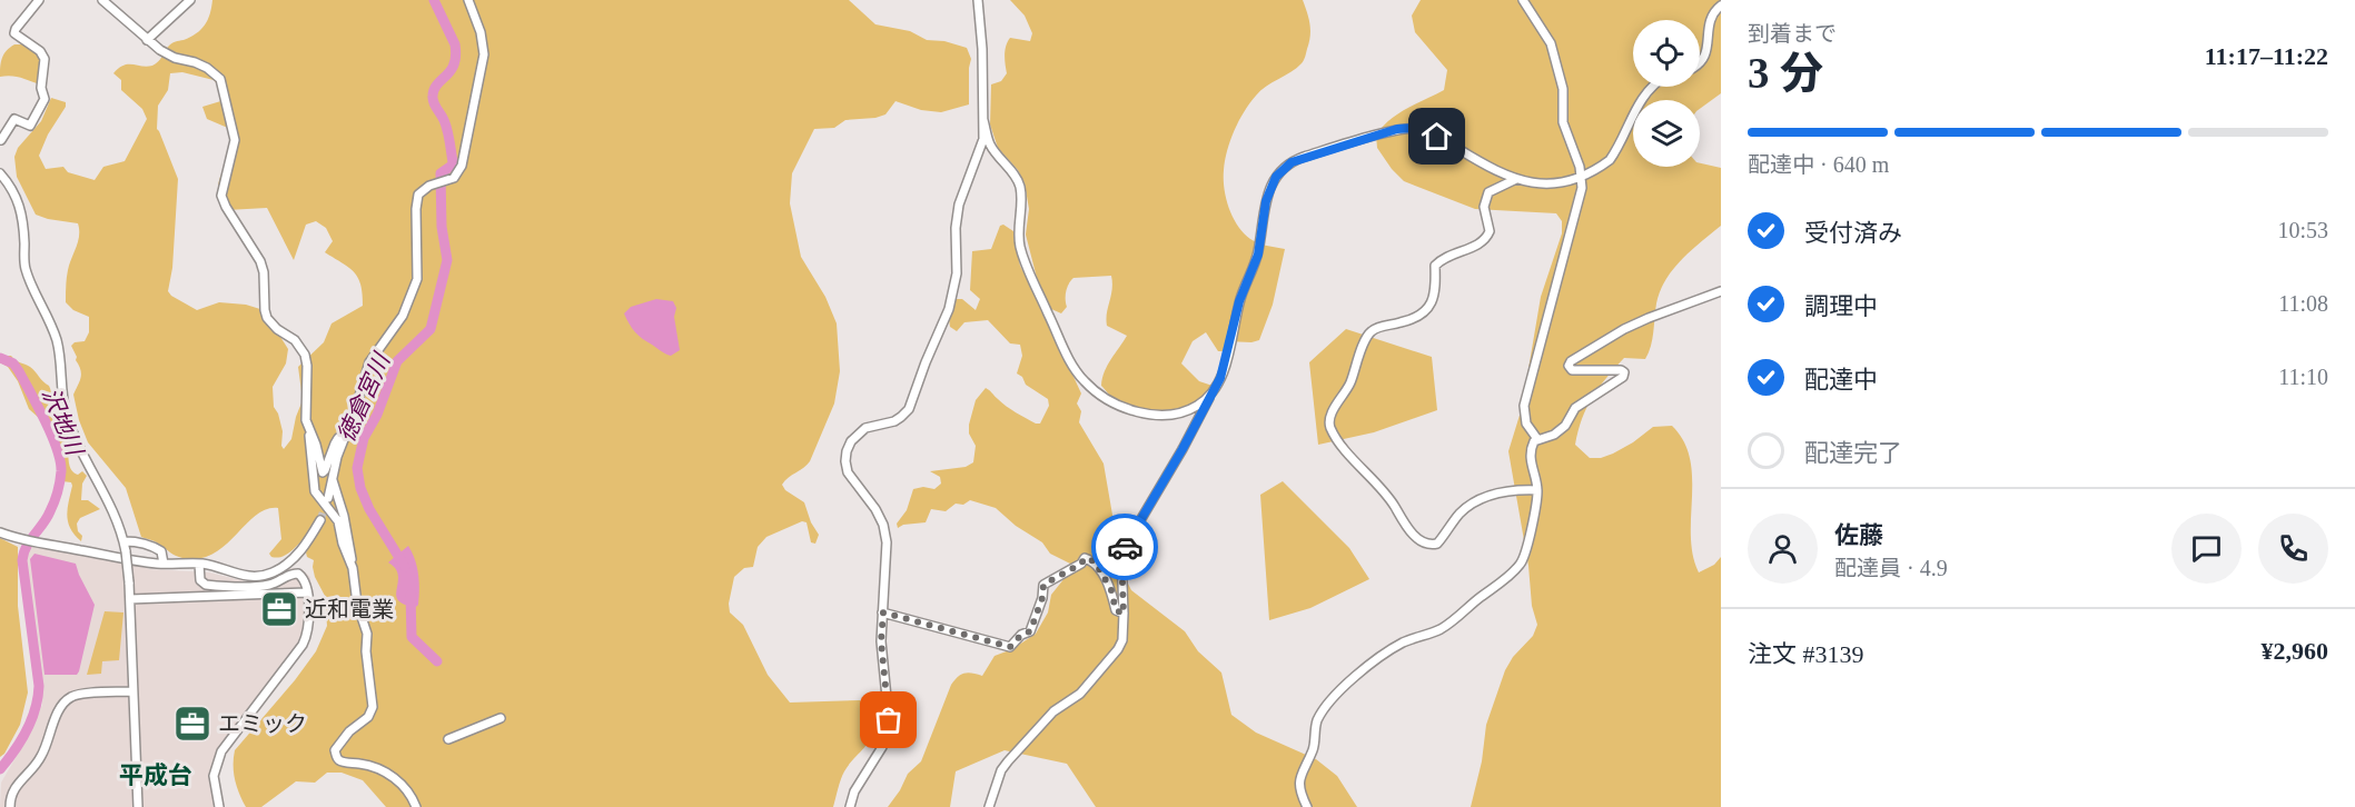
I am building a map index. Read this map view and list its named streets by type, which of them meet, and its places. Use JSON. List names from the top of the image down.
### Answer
{
  "districts": ["平成台"],
  "water": ["徳倉宮川", "沢地川"],
  "places": {
    "office": ["近和電業", "エミック"]
  },
  "page": {
    "heading": ["3 分", "到着まで", "11:17–11:22"],
    "panel": [
      "佐藤",
      "配達員 · 4.9",
      "注文 #3139",
      "¥2,960"
    ],
    "bar": "配達中 · 640 m",
    "list": [
      ["受付済み", "10:53"],
      ["調理中", "11:08"],
      ["配達中", "11:10"],
      "配達完了"
    ]
  }
}
